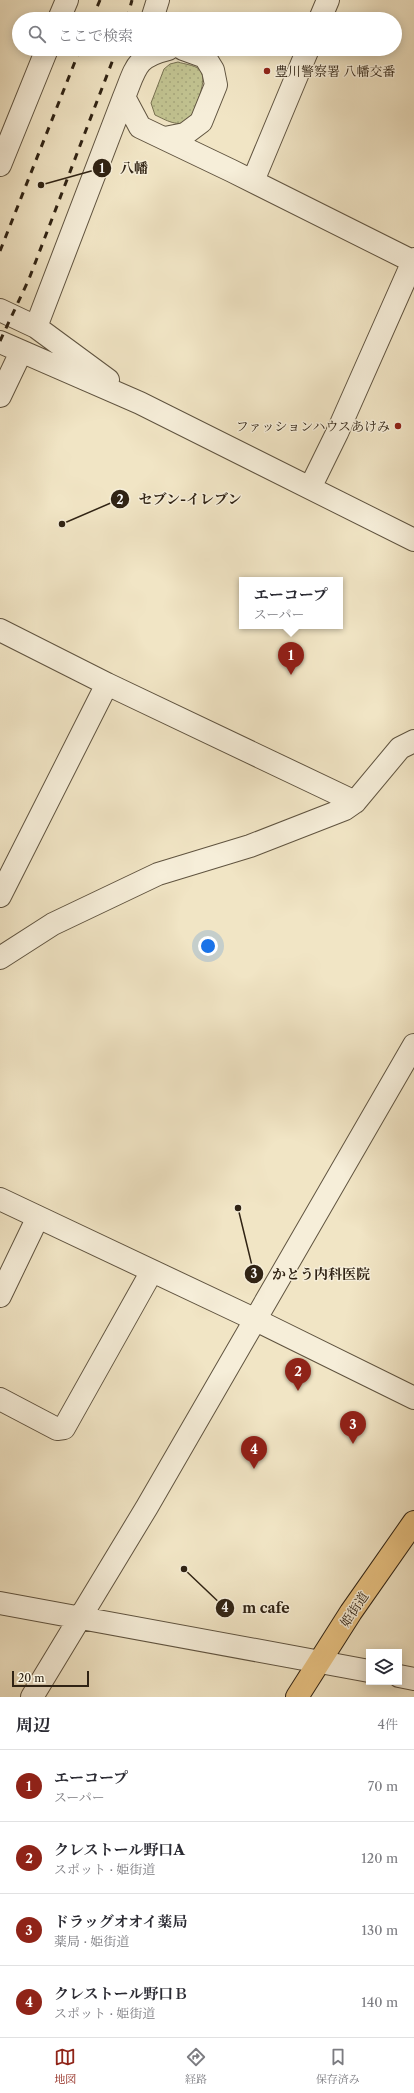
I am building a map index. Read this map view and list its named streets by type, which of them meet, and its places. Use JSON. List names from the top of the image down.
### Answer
{
  "streets": {
    "main road": ["姫街道"]
  },
  "places": [
    "豊川警察署 八幡交番",
    "八幡",
    "ファッションハウスあけみ",
    "セブン-イレブン",
    "かとう内科医院",
    "m cafe"
  ],
  "scale_bar": "20 m",
  "page": {
    "search": "ここで検索",
    "popup": ["エーコープ", "スーパー"],
    "pins": [
      "1",
      "2",
      "3",
      "4"
    ],
    "scale": "20 m",
    "heading": ["周辺", "4件"],
    "list": [
      {
        "mark": "1",
        "name": "エーコープ",
        "note": "スーパー",
        "value": "70 m"
      },
      {
        "mark": "2",
        "name": "クレストール野口A",
        "note": "スポット · 姫街道",
        "value": "120 m"
      },
      {
        "mark": "3",
        "name": "ドラッグオオイ薬局",
        "note": "薬局 · 姫街道",
        "value": "130 m"
      },
      {
        "mark": "4",
        "name": "クレストール野口Ｂ",
        "note": "スポット · 姫街道",
        "value": "140 m"
      }
    ],
    "nav": ["地図", "経路", "保存済み"]
  }
}
